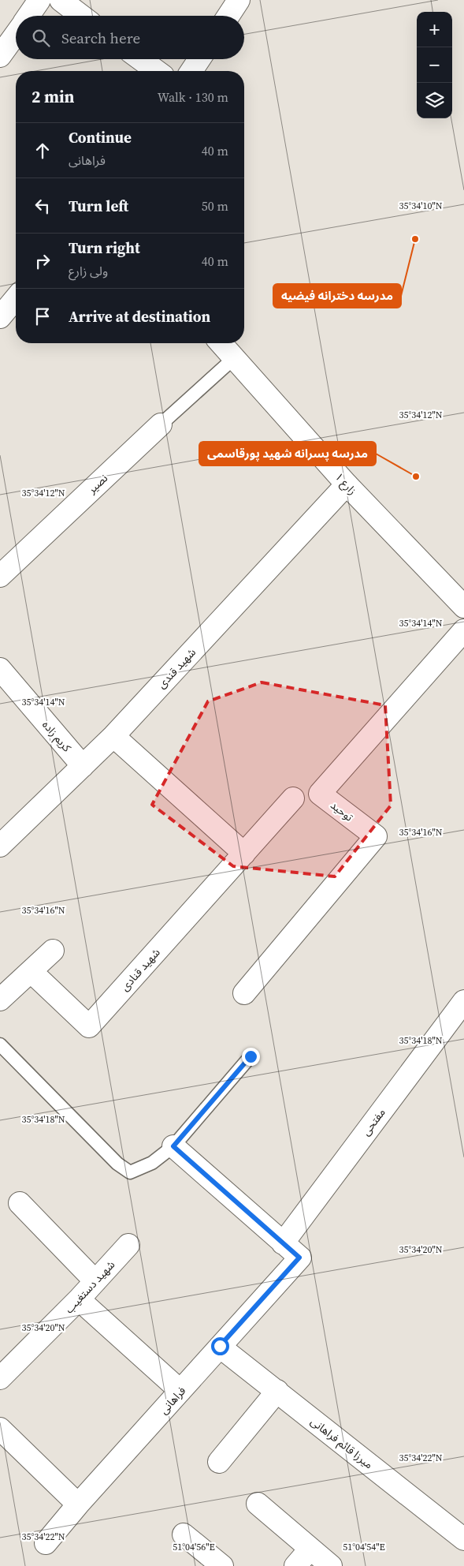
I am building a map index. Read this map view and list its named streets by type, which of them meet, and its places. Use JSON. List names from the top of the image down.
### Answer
{
  "streets": {
    "street": [
      "نصیر",
      "زارع ۱",
      "شهید قندی",
      "کریم زاده",
      "توحید",
      "شهید قنادی",
      "مفتحی",
      "شهید دستغیب",
      "فراهانی",
      "میرزا قائم فراهانی"
    ]
  },
  "crossings": [
    ["زارع ۱", "شهید قندی"],
    ["شهید قندی", "کریم زاده"],
    ["مفتحی", "فراهانی"],
    ["فراهانی", "میرزا قائم فراهانی"]
  ],
  "places": ["مدرسه دخترانه فیضیه", "مدرسه پسرانه شهید پورقاسمی"],
  "page": {
    "map_buttons": ["+", "−"],
    "search": "Search here",
    "heading": ["2 min", "Walk · 130 m"],
    "list": [
      ["Continue", "فراهانی", "40 m"],
      ["Turn left", "50 m"],
      ["Turn right", "ولی زارع", "40 m"],
      "Arrive at destination"
    ]
  },
  "coordinates": [
    "35°34'10\"N",
    "35°34'12\"N",
    "35°34'14\"N",
    "35°34'16\"N",
    "35°34'18\"N",
    "35°34'20\"N",
    "35°34'22\"N",
    "51°04'56\"E",
    "51°04'54\"E"
  ]
}
